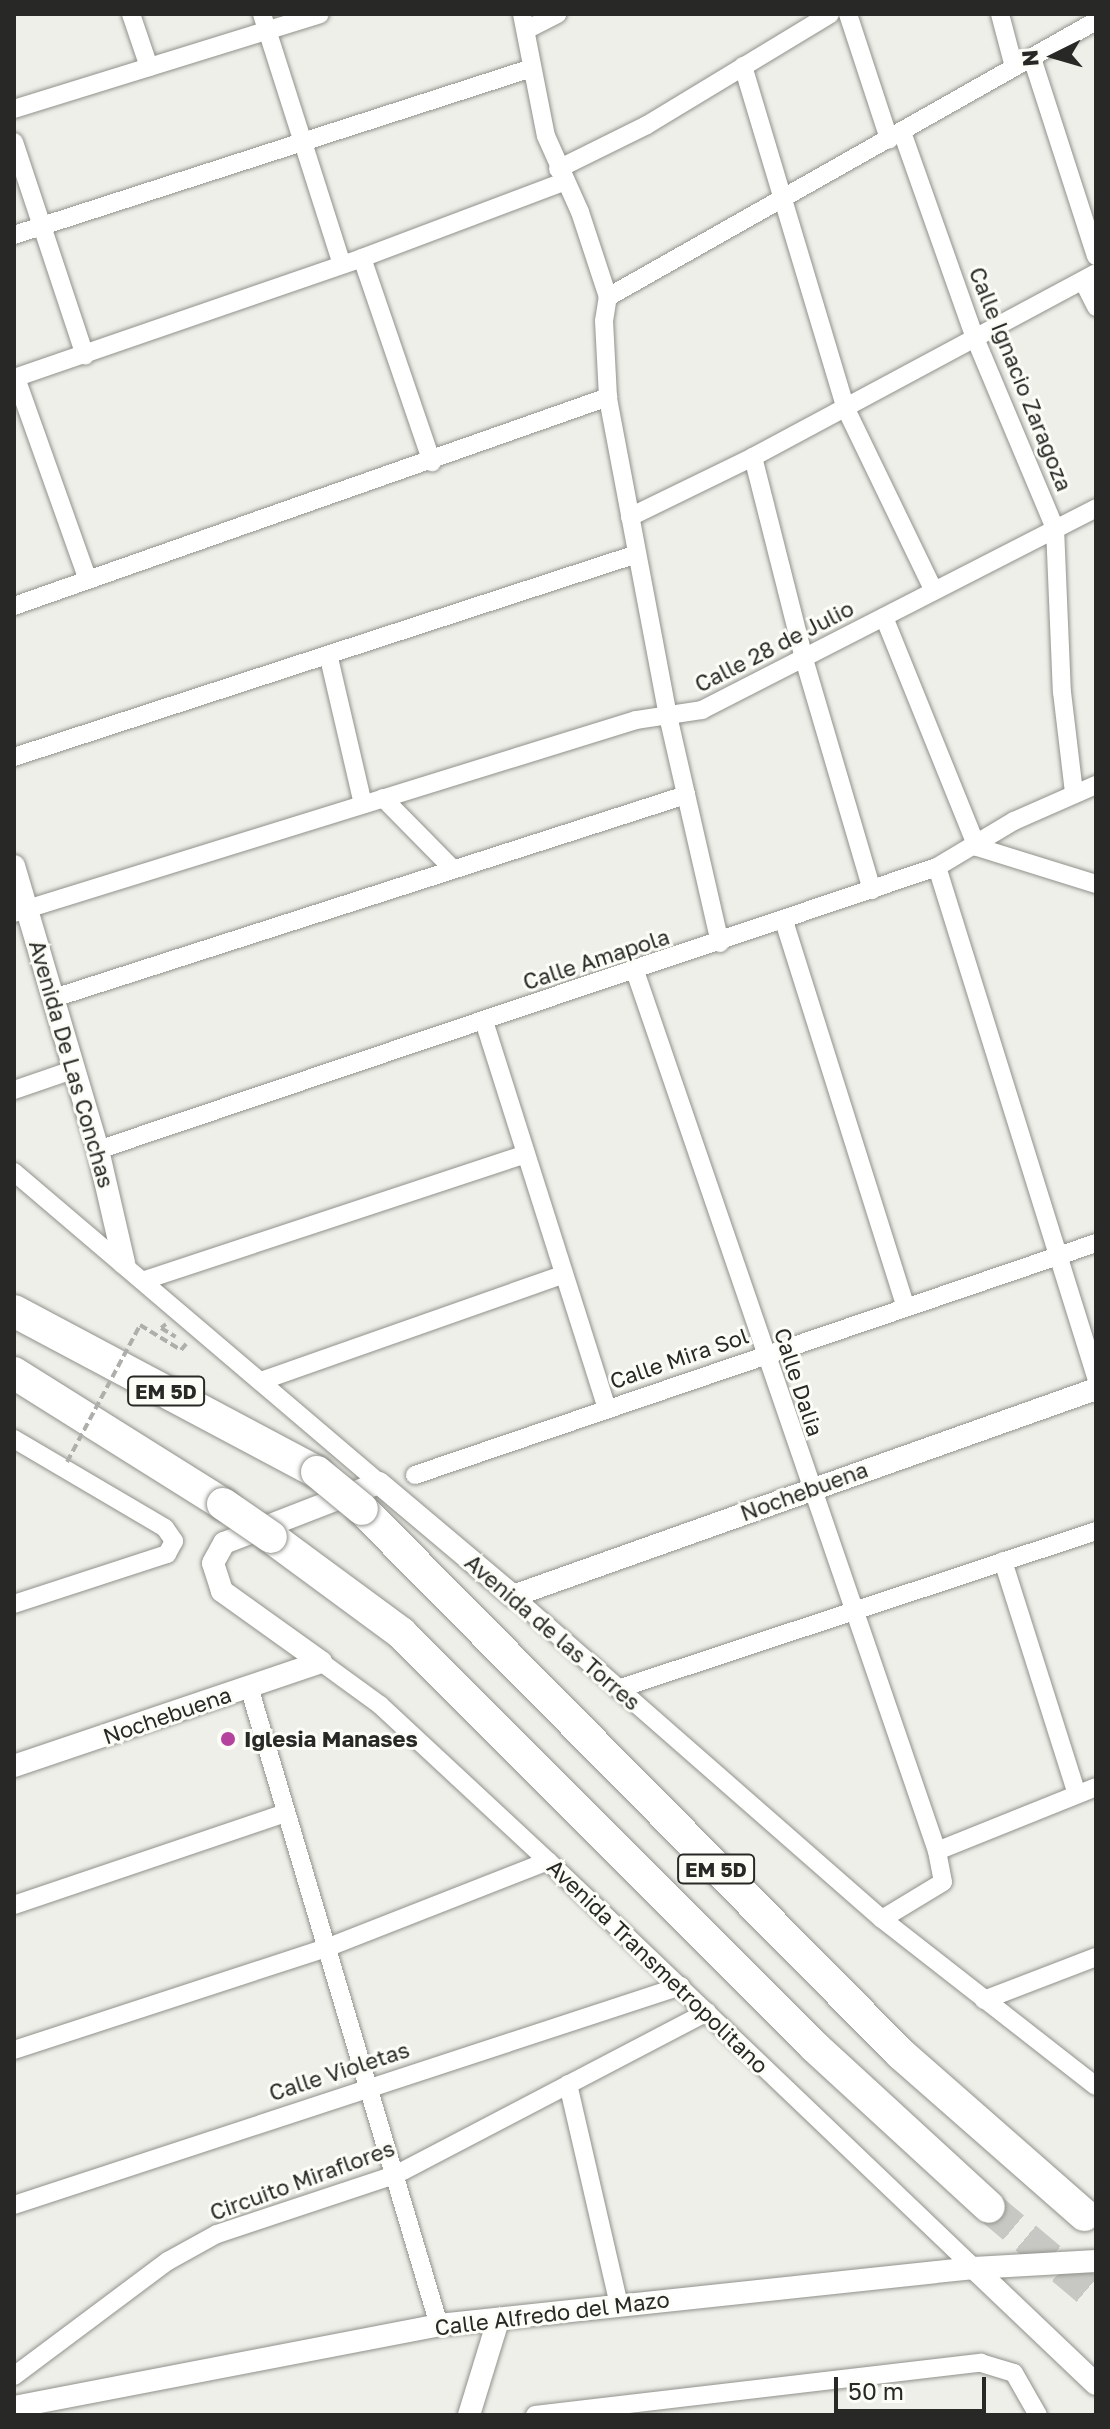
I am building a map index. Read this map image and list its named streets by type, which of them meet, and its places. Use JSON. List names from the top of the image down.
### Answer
{
  "streets": {
    "highway": ["EM 5D"],
    "street": [
      "Calle Ignacio Zaragoza",
      "Calle 28 de Julio",
      "Calle Amapola",
      "Avenida De Las Conchas",
      "Calle Mira Sol",
      "Calle Dalia",
      "Nochebuena",
      "Avenida de las Torres",
      "Avenida Transmetropolitano",
      "Calle Violetas",
      "Circuito Miraflores",
      "Calle Alfredo del Mazo"
    ]
  },
  "crossings": [
    ["Calle Ignacio Zaragoza", "Calle 28 de Julio"],
    ["Calle Ignacio Zaragoza", "Calle Amapola"],
    ["Calle 28 de Julio", "Avenida De Las Conchas"],
    ["Calle Amapola", "Avenida De Las Conchas"],
    ["Calle Amapola", "Calle Dalia"],
    ["Avenida De Las Conchas", "Avenida de las Torres"],
    ["Calle Mira Sol", "Calle Dalia"],
    ["Calle Dalia", "Nochebuena"],
    ["EM 5D", "Avenida de las Torres"],
    ["EM 5D", "Avenida Transmetropolitano"],
    ["Nochebuena", "Avenida de las Torres"],
    ["Nochebuena", "Avenida Transmetropolitano"],
    ["Avenida de las Torres", "Avenida Transmetropolitano"],
    ["Avenida Transmetropolitano", "Calle Violetas"],
    ["Avenida Transmetropolitano", "Circuito Miraflores"],
    ["Avenida Transmetropolitano", "Calle Alfredo del Mazo"]
  ],
  "places": ["Iglesia Manases"],
  "scale_bar": "50 m",
  "north": "left"
}
